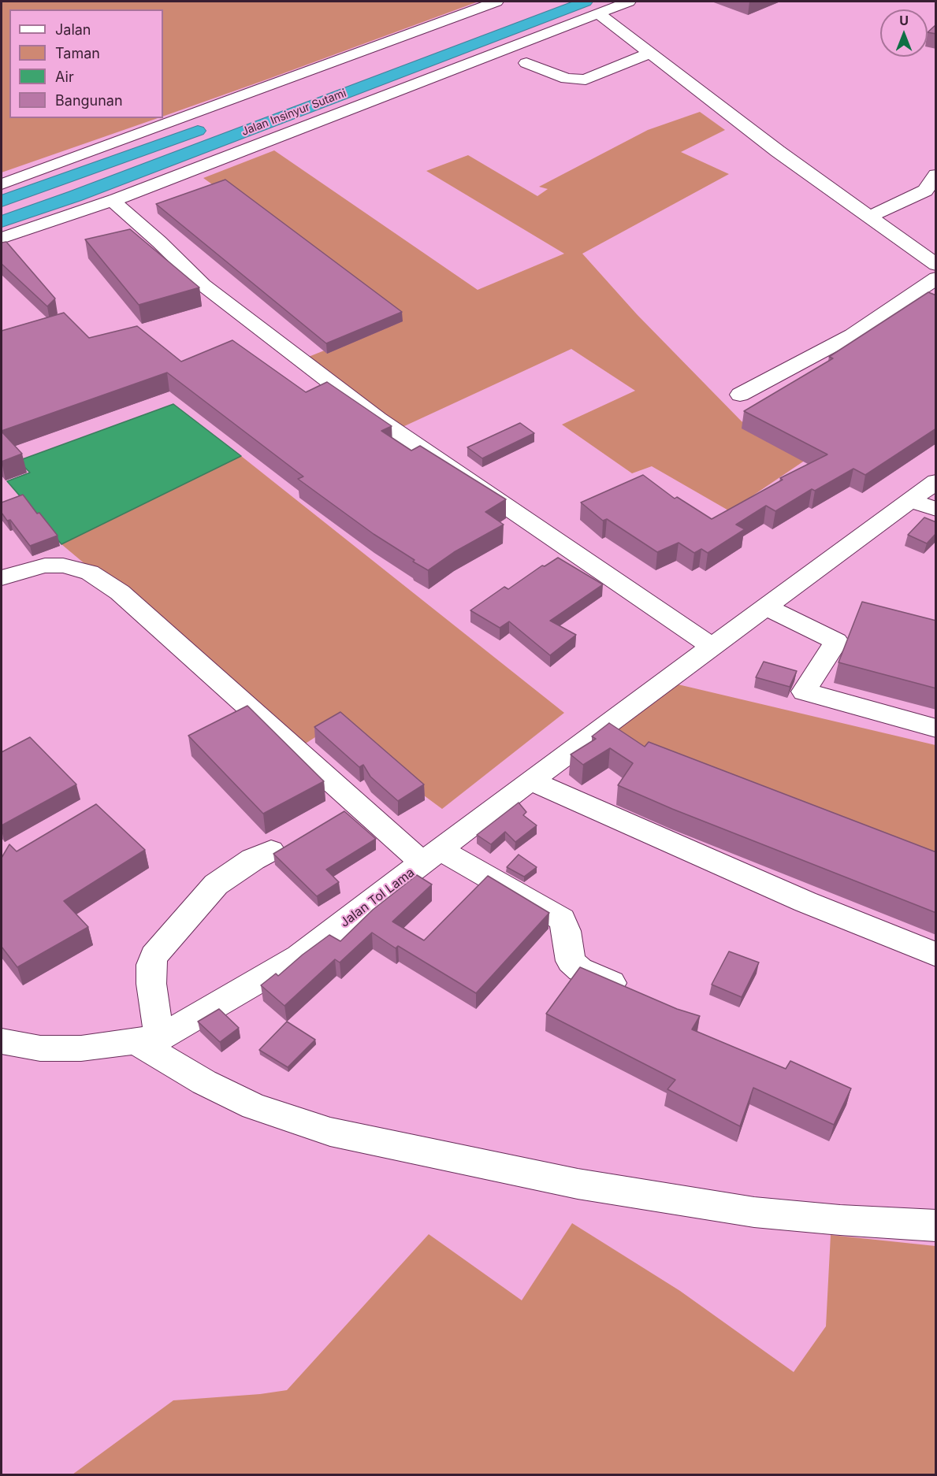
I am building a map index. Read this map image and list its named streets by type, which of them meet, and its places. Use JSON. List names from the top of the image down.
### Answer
{
  "streets": {
    "highway": ["Jalan Insinyur Sutami"],
    "street": ["Jalan Tol Lama"]
  },
  "legend": [
    "Jalan",
    "Taman",
    "Air",
    "Bangunan"
  ],
  "north": "top"
}
